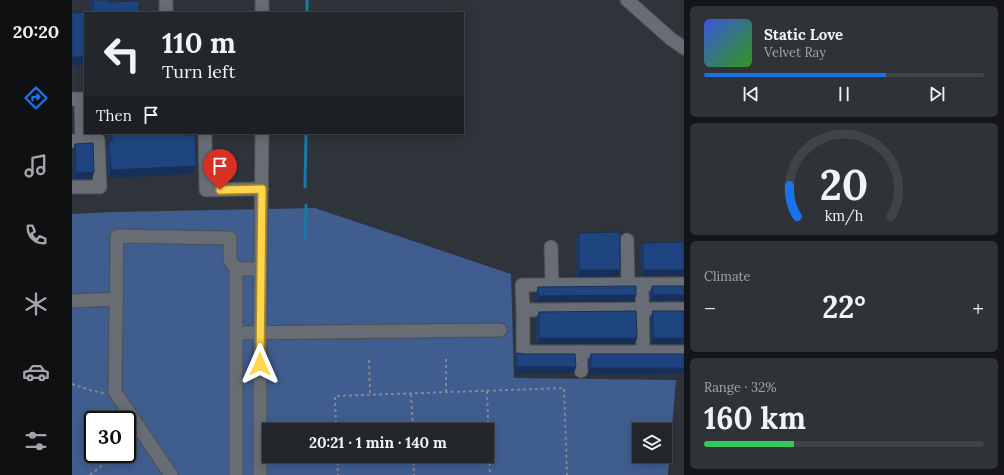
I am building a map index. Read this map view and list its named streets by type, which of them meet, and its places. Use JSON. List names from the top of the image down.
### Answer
{
  "page": {
    "tabs": "20:20",
    "turn": ["110 m", "Turn left"],
    "song": ["Static Love", "Velvet Ray"],
    "then": "Then",
    "tile": [
      "Climate",
      ["Range · 32%", "160 km"]
    ],
    "heat": ["−", "22°", "+"],
    "limit": "30",
    "trip": "20:21 · 1 min · 140 m",
    "gauge": ["20", "km/h"]
  }
}
